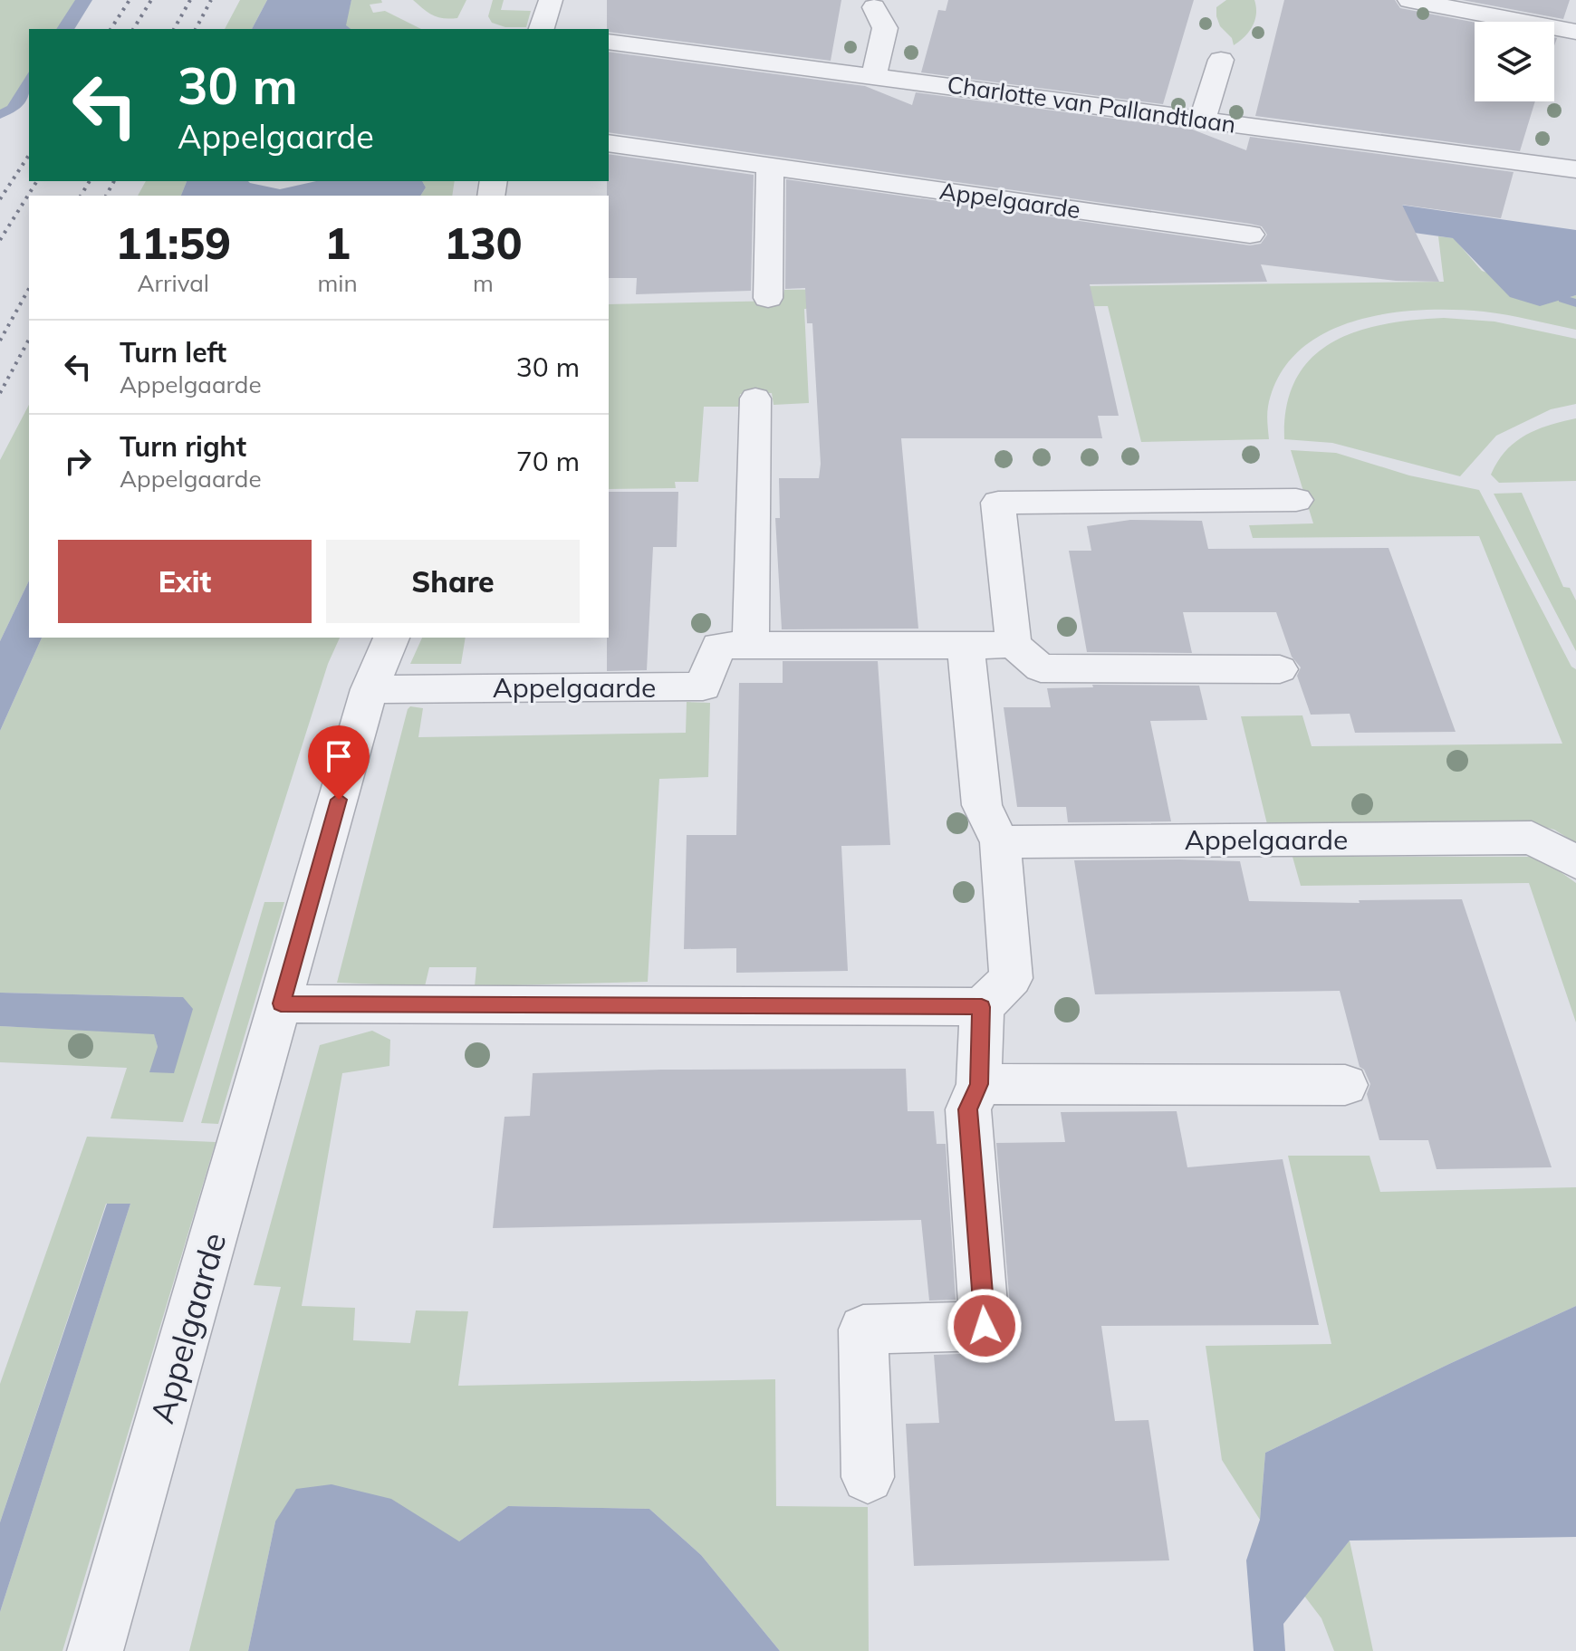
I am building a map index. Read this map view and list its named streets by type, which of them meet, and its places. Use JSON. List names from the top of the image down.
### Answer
{
  "streets": {
    "street": ["Charlotte van Pallandtlaan", "Appelgaarde"]
  },
  "page": {
    "turn": ["30 m", "Appelgaarde"],
    "eta": [
      "11:59",
      "Arrival",
      "1",
      "min",
      "130",
      "m"
    ],
    "list": [
      {
        "name": "Turn left",
        "note": "Appelgaarde",
        "value": "30 m"
      },
      {
        "name": "Turn right",
        "note": "Appelgaarde",
        "value": "70 m"
      }
    ],
    "buttons": ["Exit", "Share"]
  }
}
